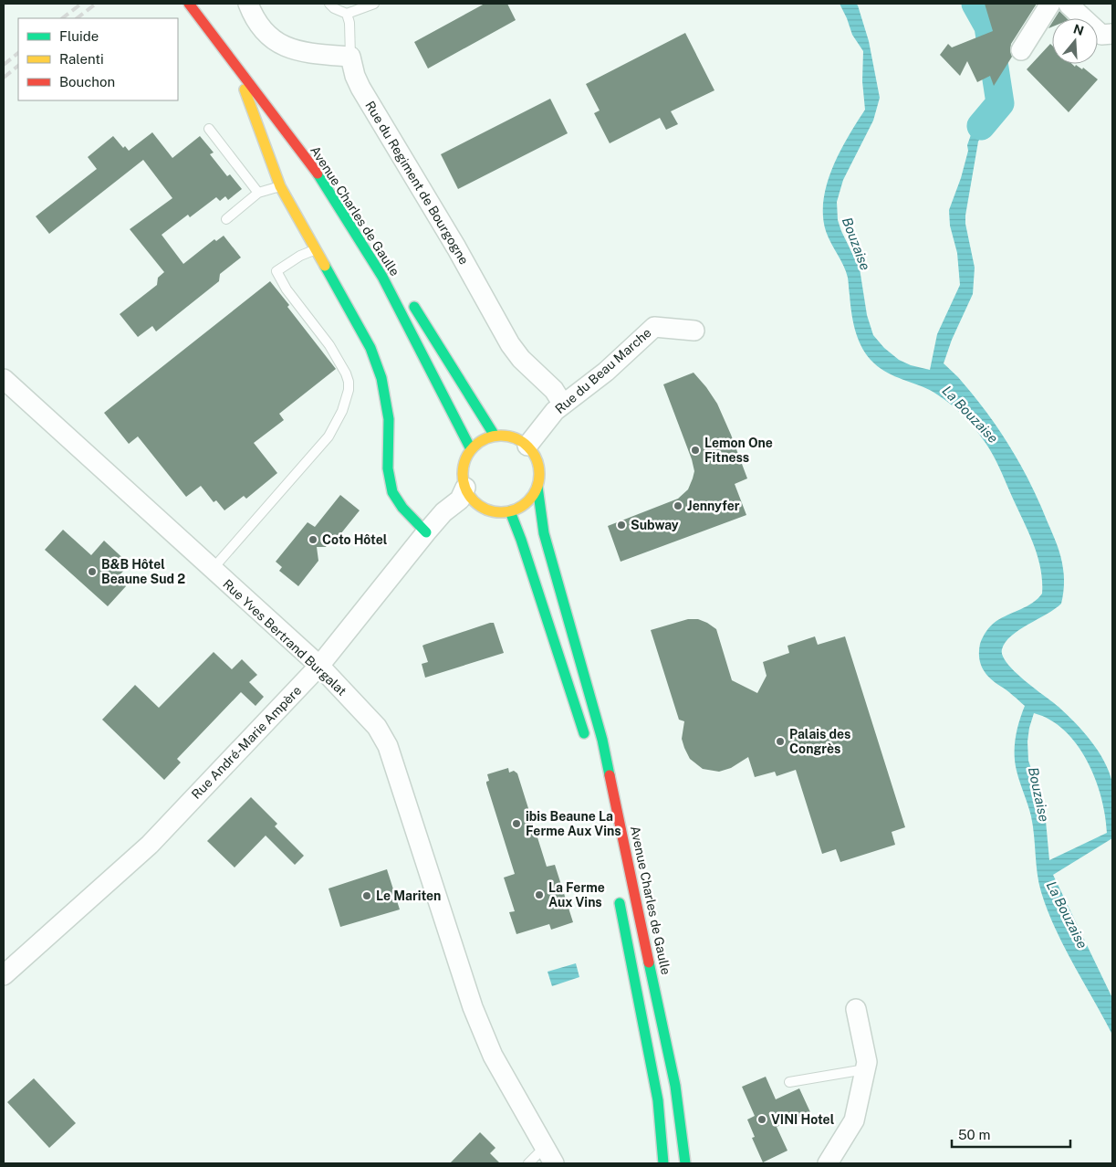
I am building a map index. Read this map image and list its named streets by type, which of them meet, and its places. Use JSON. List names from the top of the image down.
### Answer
{
  "streets": {
    "main road": ["Avenue Charles de Gaulle"],
    "street": [
      "Rue du Regiment de Bourgogne",
      "Rue du Beau Marche",
      "Rue Yves Bertrand Burgalat",
      "Rue André-Marie Ampère"
    ]
  },
  "crossings": [
    ["Rue du Regiment de Bourgogne", "Rue du Beau Marche"],
    ["Avenue Charles de Gaulle", "Rue du Beau Marche"],
    ["Avenue Charles de Gaulle", "Rue André-Marie Ampère"],
    ["Rue du Beau Marche", "Rue André-Marie Ampère"],
    ["Rue Yves Bertrand Burgalat", "Rue André-Marie Ampère"]
  ],
  "water": ["Bouzaise", "La Bouzaise"],
  "places": [
    "Lemon One Fitness",
    "Jennyfer",
    "Subway",
    "Coto Hôtel",
    "B&B Hôtel Beaune Sud 2",
    "Palais des Congrès",
    "ibis Beaune La Ferme Aux Vins",
    "La Ferme Aux Vins",
    "Le Mariten",
    "VINI Hotel"
  ],
  "legend": ["Fluide", "Ralenti", "Bouchon"],
  "scale_bar": "50 m",
  "north": "top"
}
